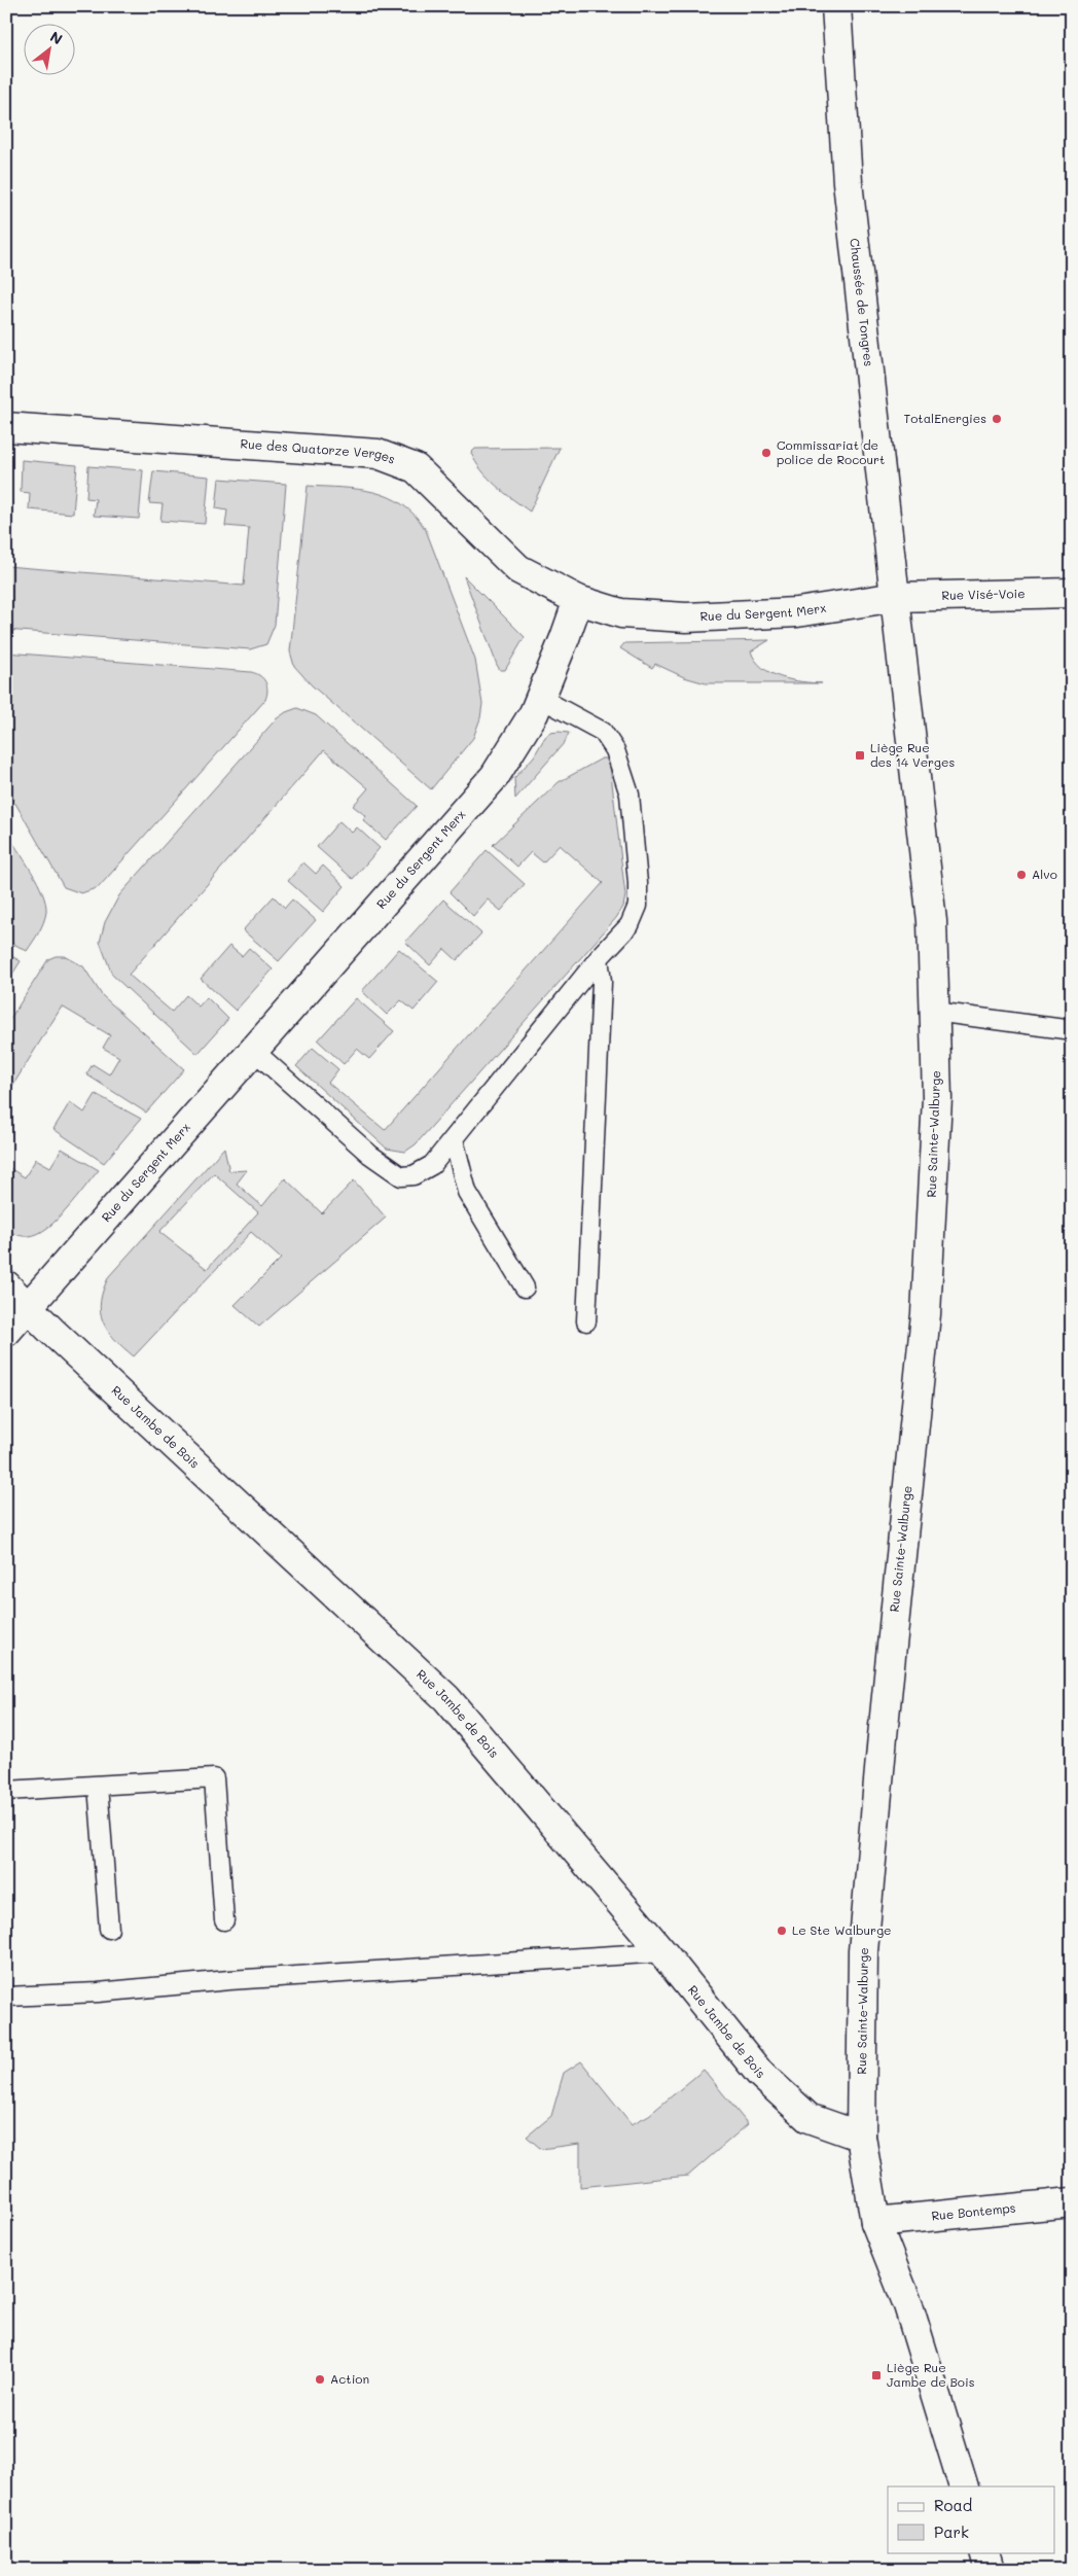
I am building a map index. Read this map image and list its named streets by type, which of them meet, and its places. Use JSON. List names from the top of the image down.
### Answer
{
  "streets": {
    "street": [
      "Chaussée de Tongres",
      "Rue des Quatorze Verges",
      "Rue Visé-Voie",
      "Rue du Sergent Merx",
      "Rue Sainte-Walburge",
      "Rue Jambe de Bois",
      "Rue Bontemps"
    ]
  },
  "crossings": [
    ["Chaussée de Tongres", "Rue Visé-Voie"],
    ["Chaussée de Tongres", "Rue du Sergent Merx"],
    ["Chaussée de Tongres", "Rue Sainte-Walburge"],
    ["Rue des Quatorze Verges", "Rue du Sergent Merx"],
    ["Rue Visé-Voie", "Rue du Sergent Merx"],
    ["Rue Visé-Voie", "Rue Sainte-Walburge"],
    ["Rue du Sergent Merx", "Rue Sainte-Walburge"],
    ["Rue du Sergent Merx", "Rue Jambe de Bois"],
    ["Rue Sainte-Walburge", "Rue Jambe de Bois"],
    ["Rue Sainte-Walburge", "Rue Bontemps"]
  ],
  "places": {
    "other": [
      "TotalEnergies",
      "Commissariat de police de Rocourt",
      "Alvo",
      "Le Ste Walburge",
      "Action"
    ],
    "transit": ["Liège Rue des 14 Verges", "Liège Rue Jambe de Bois"]
  },
  "legend": ["Road", "Park"],
  "north": "top right"
}
